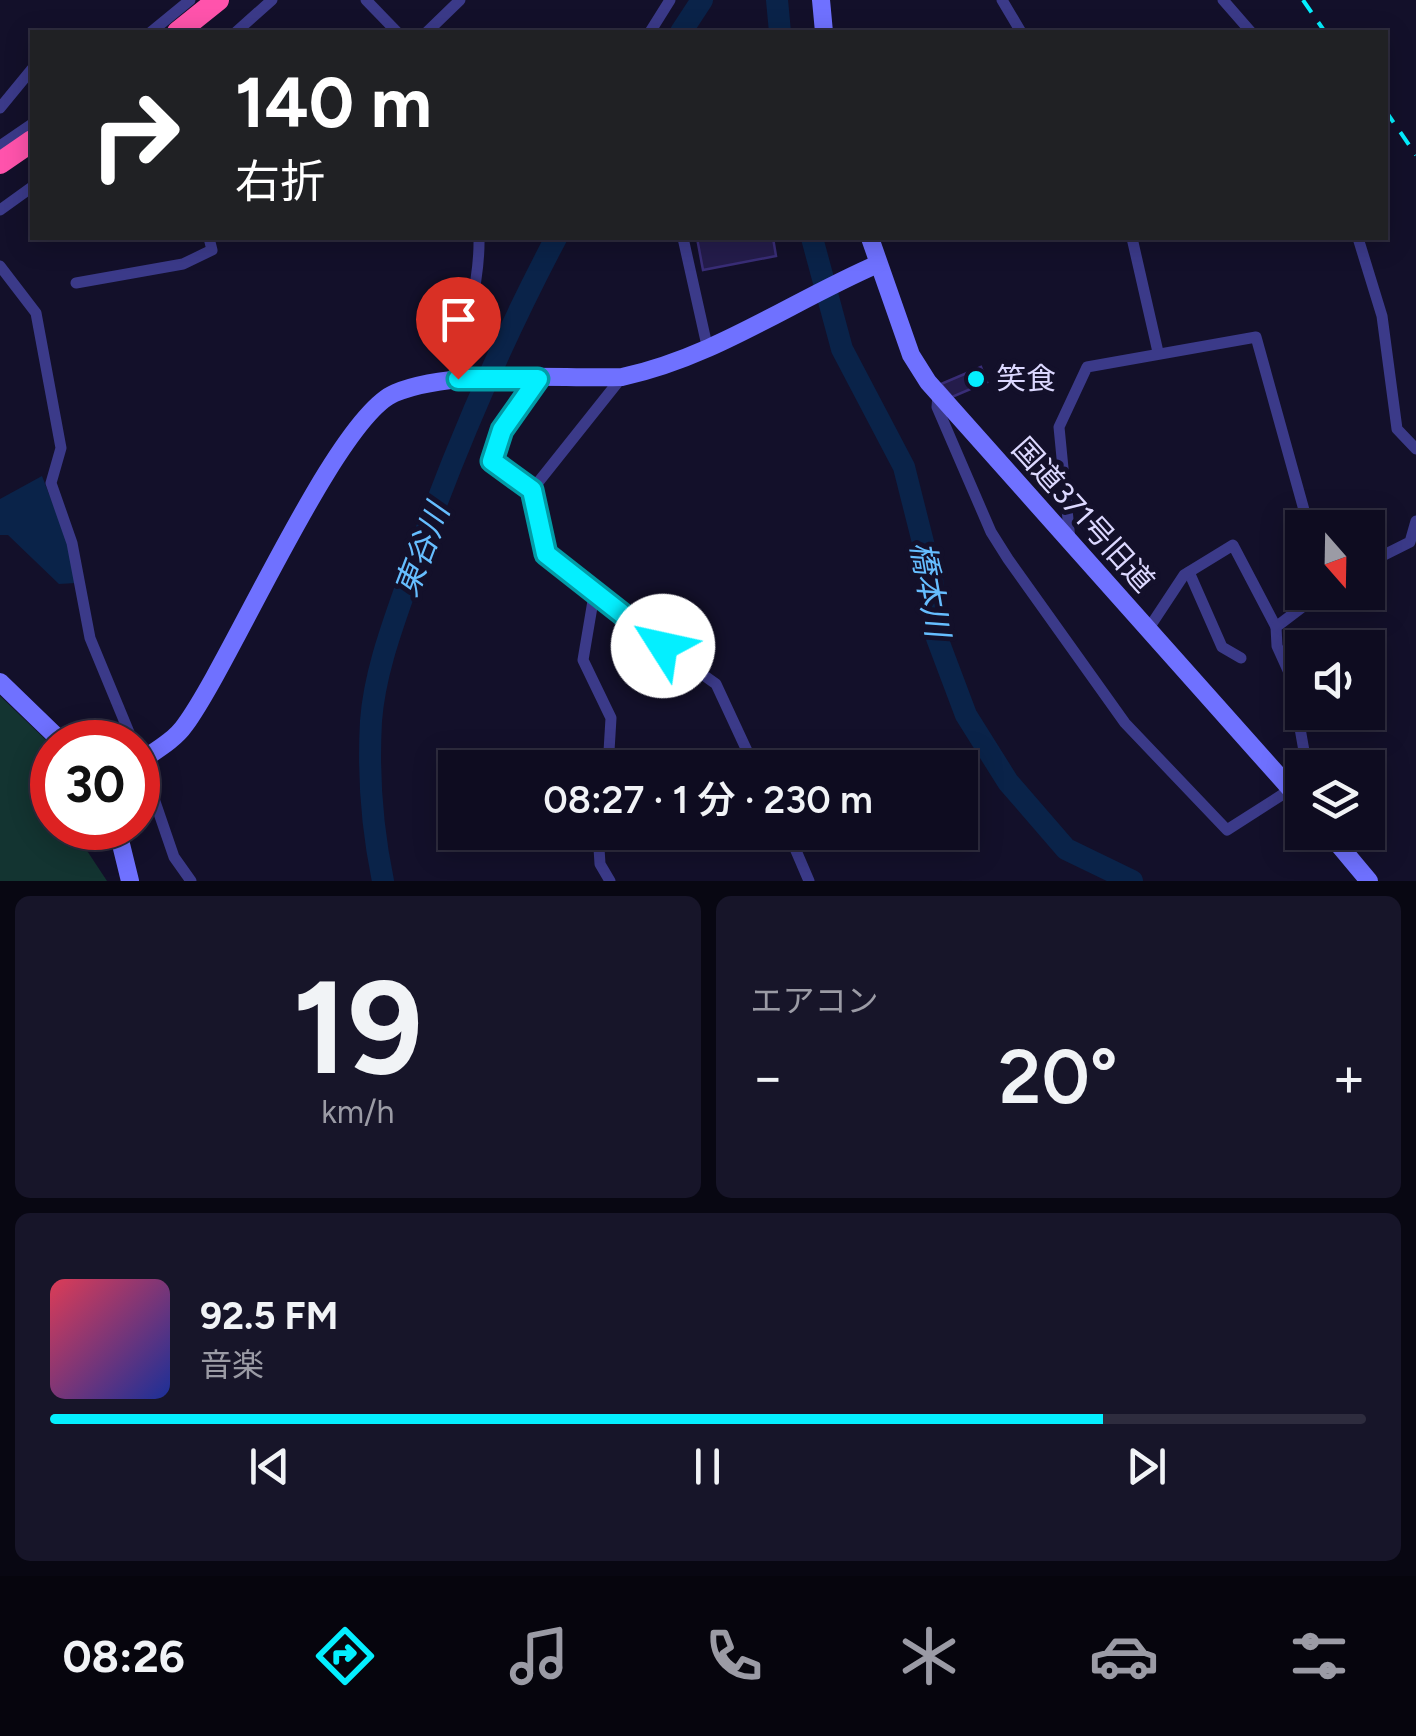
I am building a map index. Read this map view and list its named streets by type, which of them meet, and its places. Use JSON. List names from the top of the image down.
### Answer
{
  "streets": {
    "street": ["国道371号旧道"]
  },
  "water": ["東谷川", "橋本川"],
  "places": ["笑食"],
  "north": "bottom",
  "page": {
    "turn": ["140 m", "右折"],
    "limit": "30",
    "trip": "08:27 · 1 分 · 230 m",
    "tile": [
      ["19", "km/h"],
      "エアコン"
    ],
    "heat": ["−", "20°", "+"],
    "song": ["92.5 FM", "音楽"],
    "tabs": "08:26"
  }
}
